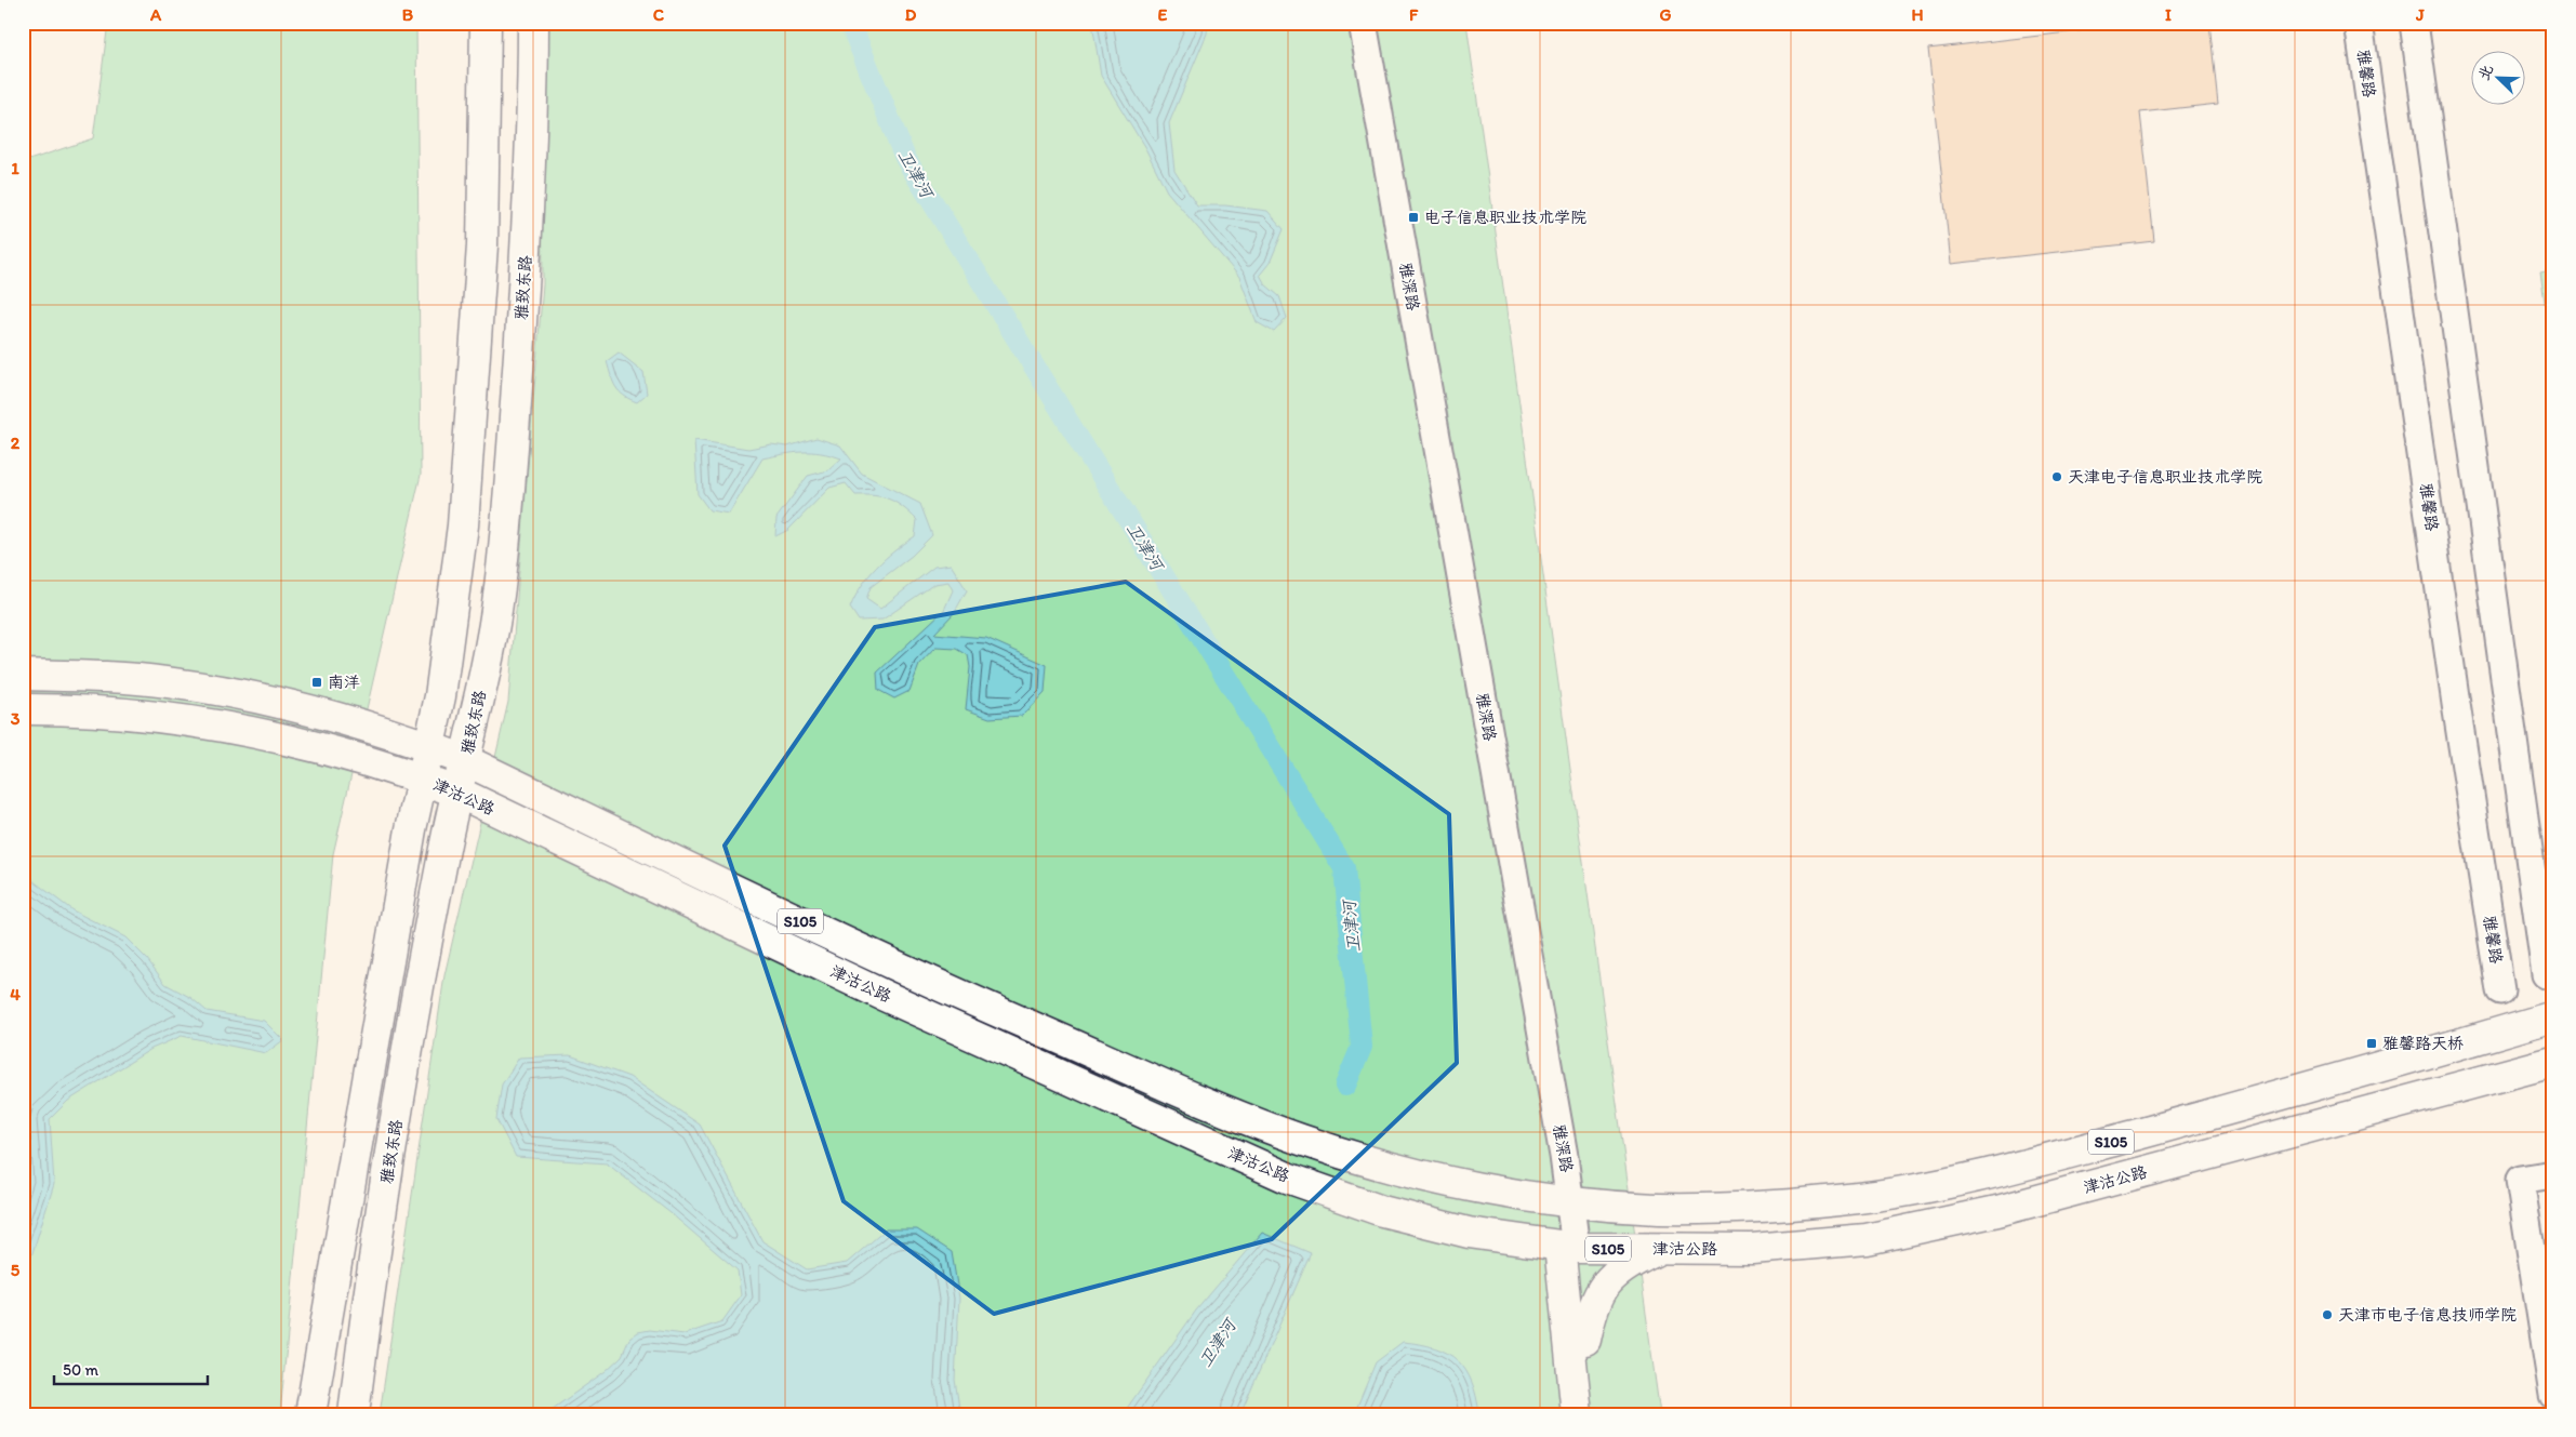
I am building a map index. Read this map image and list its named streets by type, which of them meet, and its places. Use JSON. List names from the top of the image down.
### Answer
{
  "streets": {
    "main road": [
      "雅深路",
      "雅致东路",
      "津沽公路",
      "S105"
    ],
    "street": ["雅馨路"]
  },
  "crossings": [
    ["雅深路", "津沽公路"],
    ["雅致东路", "津沽公路"]
  ],
  "water": ["卫津河"],
  "places": {
    "transit": ["电子信息职业技术学院", "南洋", "雅馨路天桥"],
    "other": ["天津电子信息职业技术学院", "天津市电子信息技师学院"]
  },
  "scale_bar": "50 m",
  "north": "top left",
  "grid": {
    "columns": [
      "A",
      "B",
      "C",
      "D",
      "E",
      "F",
      "G",
      "H",
      "I",
      "J"
    ],
    "rows": [
      "1",
      "2",
      "3",
      "4",
      "5"
    ]
  }
}
